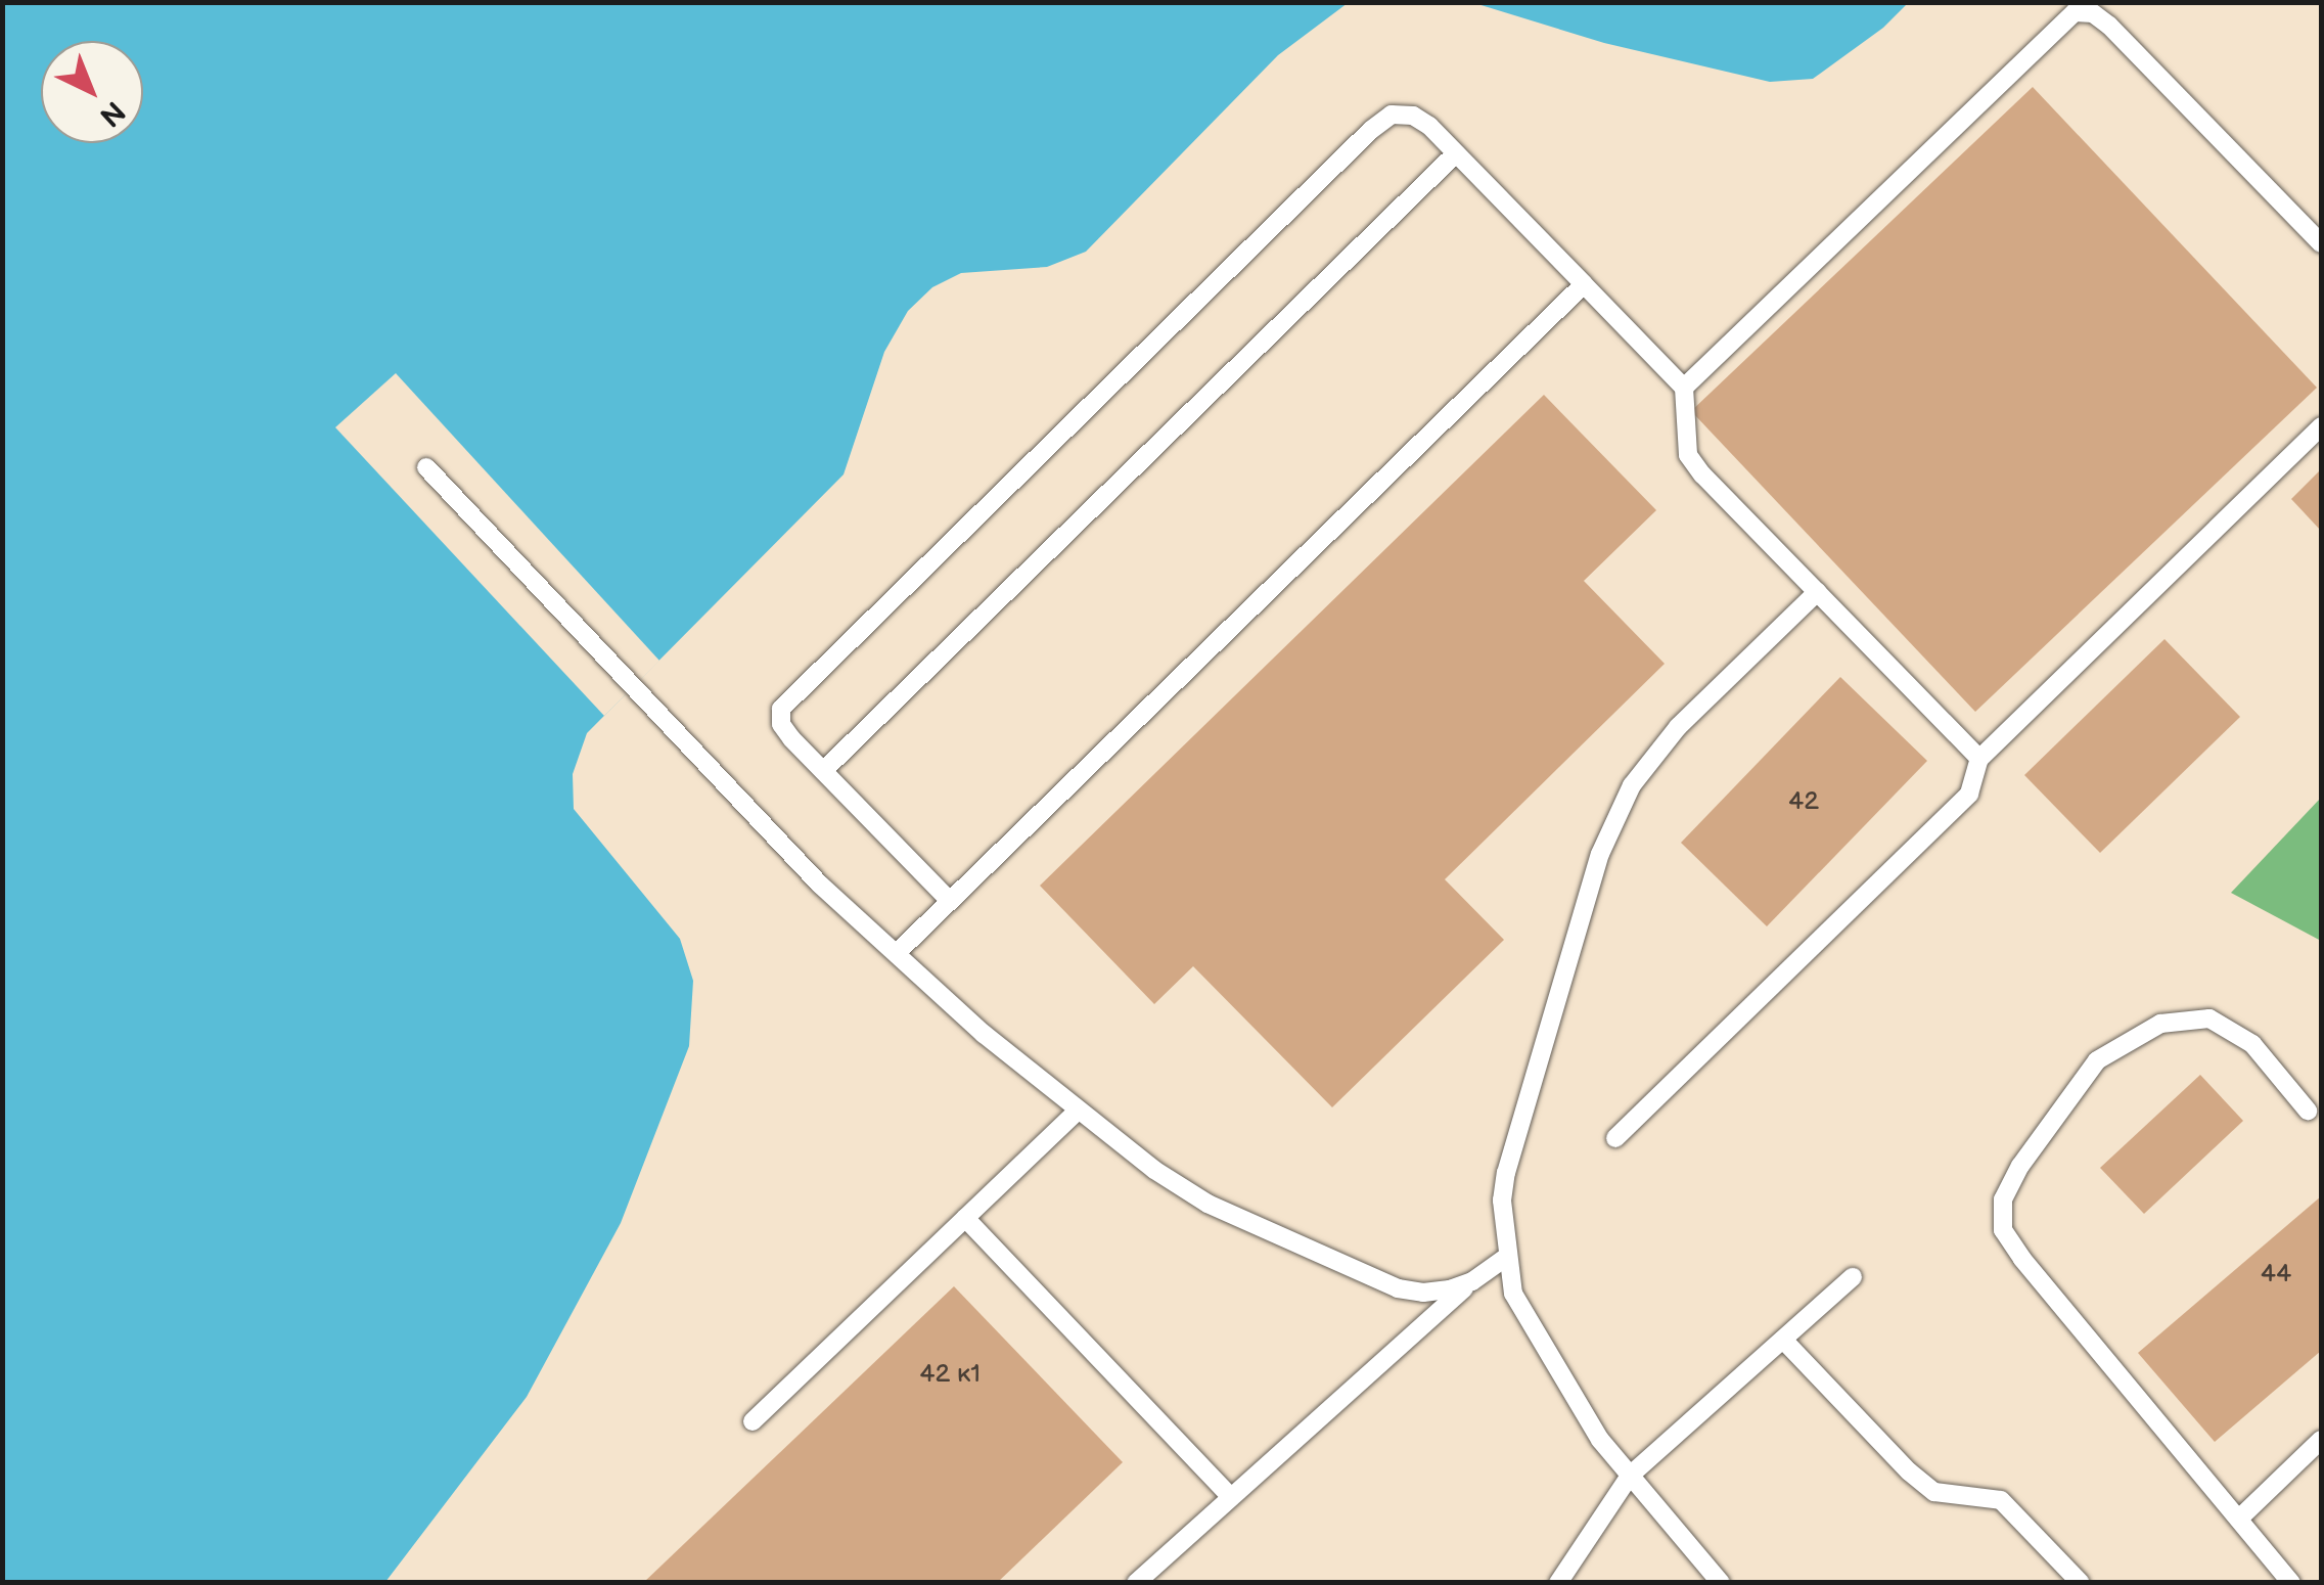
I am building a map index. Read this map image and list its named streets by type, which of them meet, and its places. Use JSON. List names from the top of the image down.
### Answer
{
  "house_numbers": ["42", "44", "42 к1"],
  "north": "bottom right"
}
